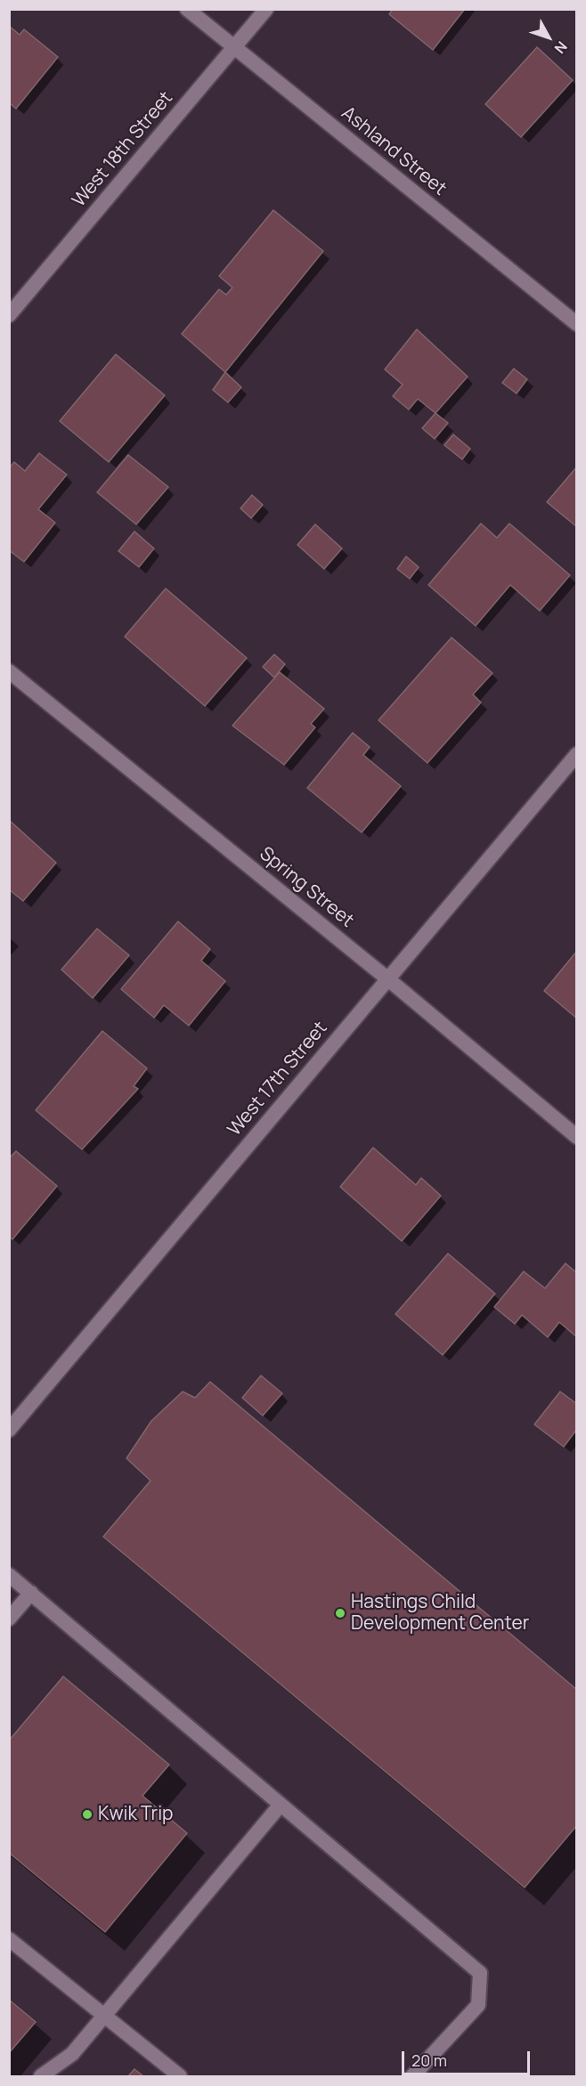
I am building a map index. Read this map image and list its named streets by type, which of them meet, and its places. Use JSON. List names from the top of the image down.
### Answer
{
  "streets": {
    "street": [
      "West 18th Street",
      "Ashland Street",
      "Spring Street",
      "West 17th Street"
    ]
  },
  "crossings": [
    ["West 18th Street", "Ashland Street"],
    ["Spring Street", "West 17th Street"]
  ],
  "places": ["Hastings Child Development Center", "Kwik Trip"],
  "scale_bar": "20 m",
  "north": "bottom right"
}
